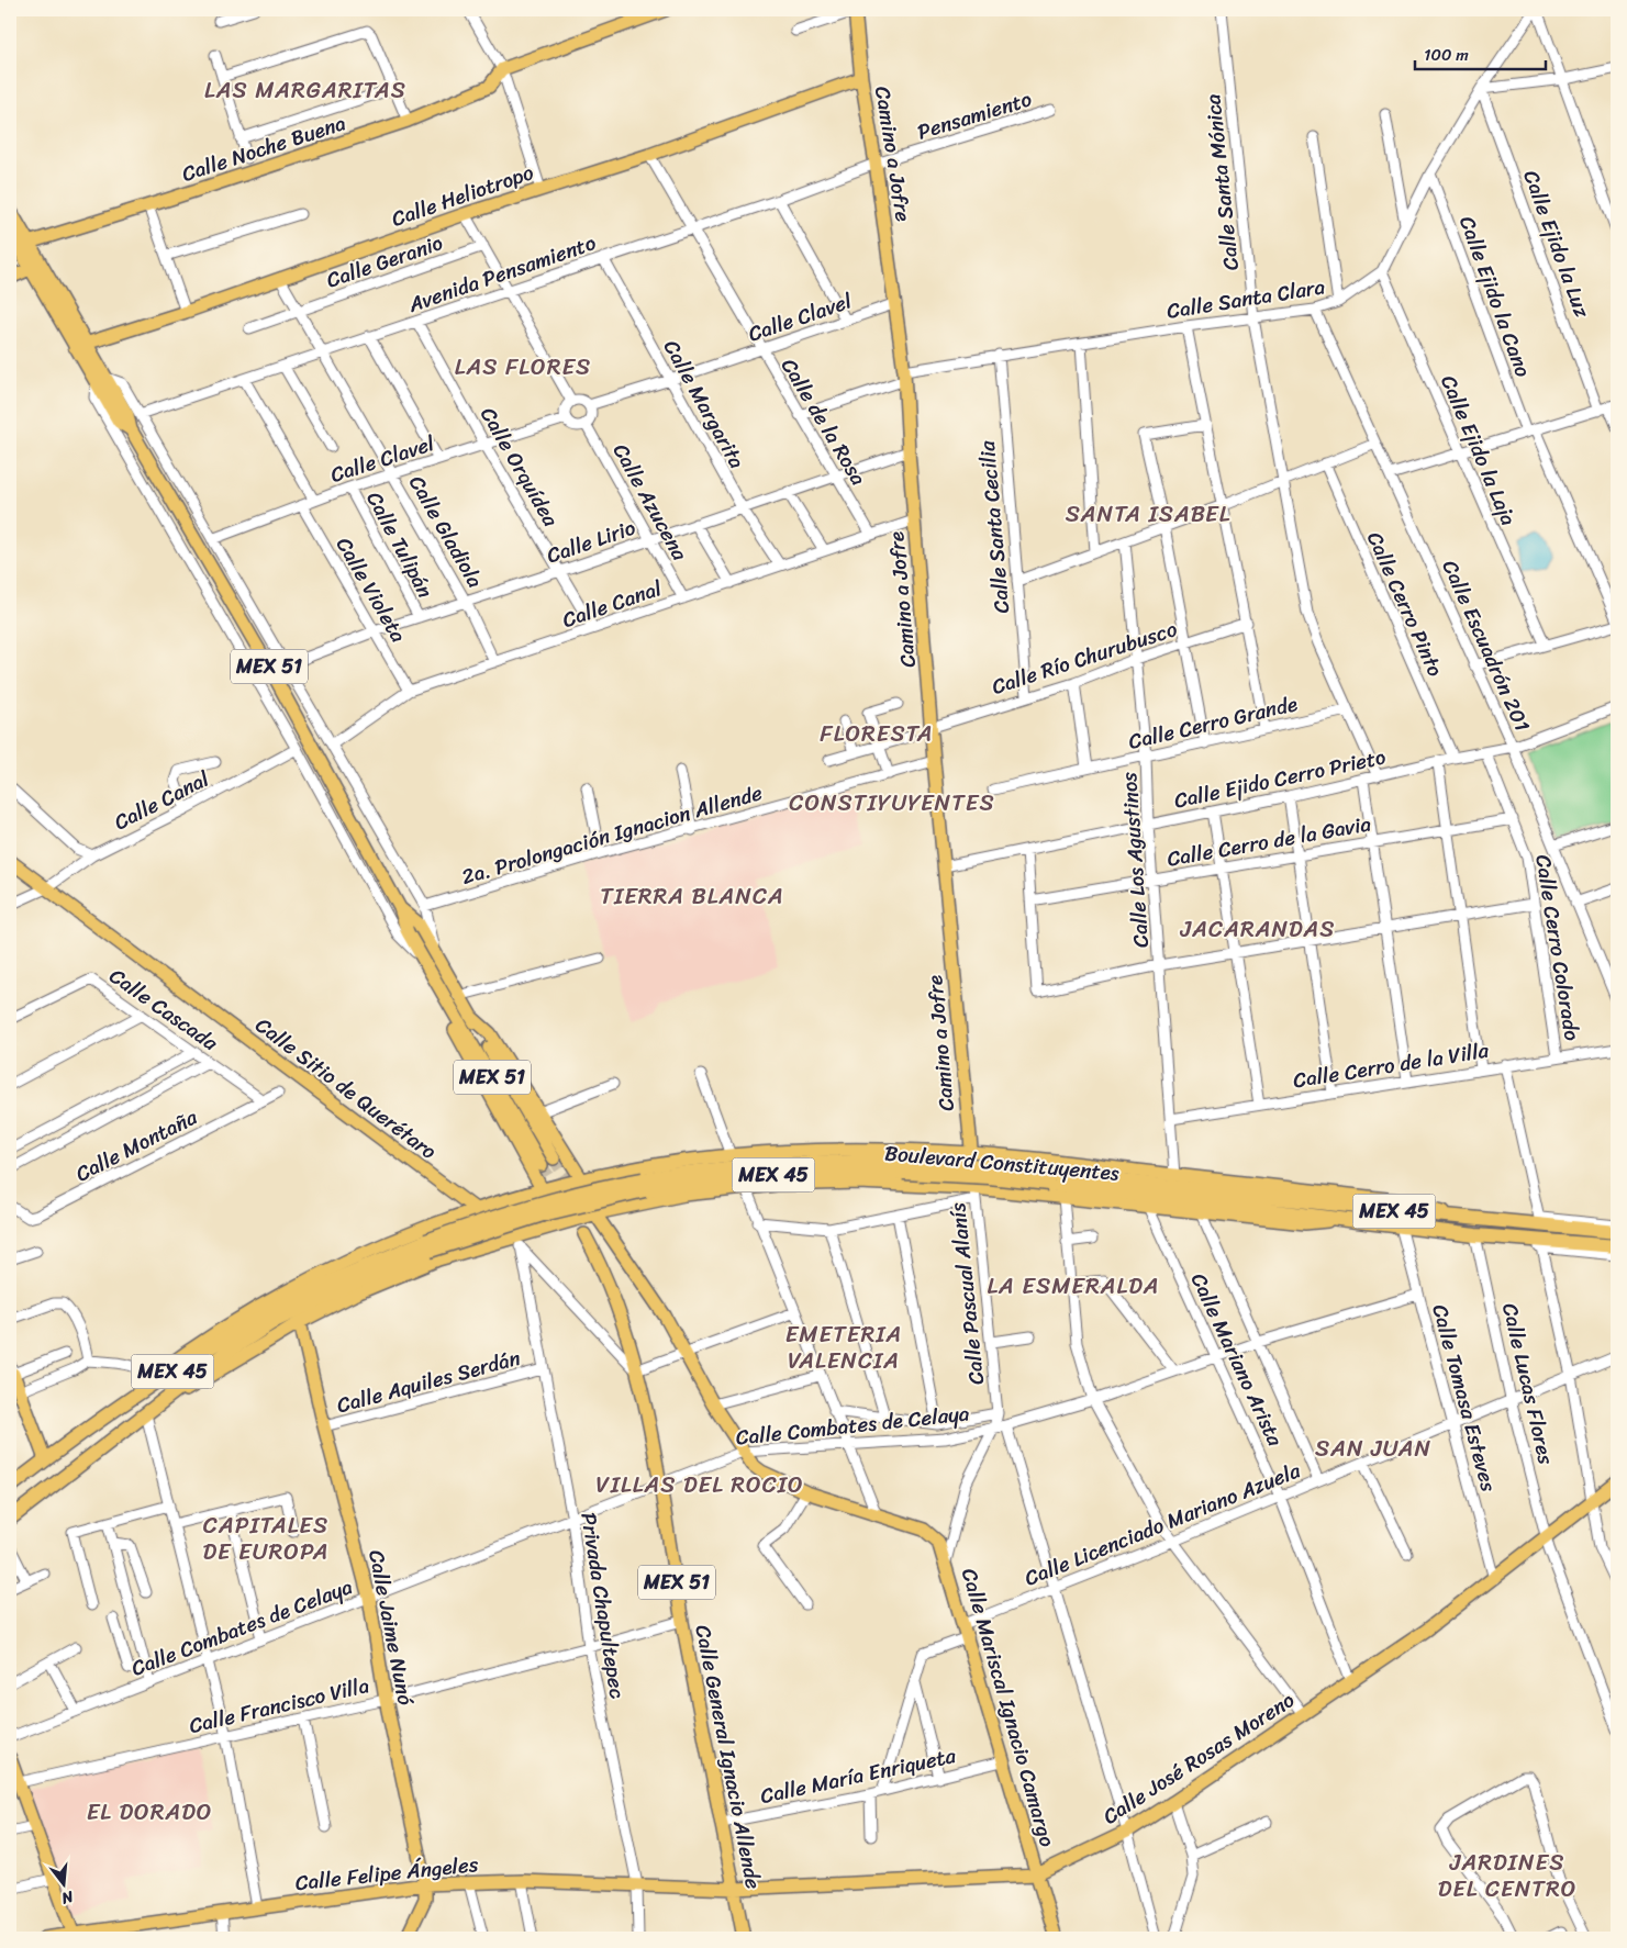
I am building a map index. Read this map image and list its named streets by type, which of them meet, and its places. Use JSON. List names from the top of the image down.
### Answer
{
  "streets": {
    "highway": ["Boulevard Constituyentes", "MEX 45"],
    "main road": [
      "Calle Noche Buena",
      "Camino a Jofre",
      "Calle Heliotropo",
      "MEX 51",
      "Calle Sitio de Querétaro",
      "Calle Jaime Nunó",
      "Calle Mariscal Ignacio Camargo",
      "Calle General Ignacio Allende",
      "Calle José Rosas Moreno",
      "Calle Felipe Ángeles"
    ],
    "street": [
      "Pensamiento",
      "Calle Santa Mónica",
      "Calle Ejido la Luz",
      "Calle Geranio",
      "Avenida Pensamiento",
      "Calle Ejido la Cano",
      "Calle Santa Clara",
      "Calle Clavel",
      "Calle Margarita",
      "Calle de la Rosa",
      "Calle Ejido la Laja",
      "Calle Orquídea",
      "Calle Azucena",
      "Calle Santa Cecilia",
      "Calle Gladiola",
      "Calle Lirio",
      "Calle Tulipán",
      "Calle Violeta",
      "Calle Canal",
      "Calle Cerro Pinto",
      "Calle Escuadrón 201",
      "Calle Río Churubusco",
      "Calle Cerro Grande",
      "Calle Ejido Cerro Prieto",
      "2a. Prolongación Ignacion Allende",
      "Calle Cerro de la Gavia",
      "Calle Los Agustinos",
      "Calle Cerro Colorado",
      "Calle Cascada",
      "Calle Cerro de la Villa",
      "Calle Montaña",
      "Calle Pascual Alanís",
      "Calle Mariano Arista",
      "Calle Aquiles Serdán",
      "Calle Lucas Flores",
      "Calle Tomasa Esteves",
      "Calle Combates de Celaya",
      "Calle Licenciado Mariano Azuela",
      "Privada Chapultepec",
      "Calle Francisco Villa",
      "Calle María Enriqueta"
    ]
  },
  "crossings": [
    ["Pensamiento", "Camino a Jofre"],
    ["Pensamiento", "Avenida Pensamiento"],
    ["Calle Noche Buena", "MEX 51"],
    ["Camino a Jofre", "Calle Heliotropo"],
    ["Camino a Jofre", "Avenida Pensamiento"],
    ["Camino a Jofre", "Calle Santa Clara"],
    ["Camino a Jofre", "Calle Clavel"],
    ["Camino a Jofre", "Calle Lirio"],
    ["Camino a Jofre", "Calle Canal"],
    ["Camino a Jofre", "Calle Río Churubusco"],
    ["Camino a Jofre", "Calle Ejido Cerro Prieto"],
    ["Camino a Jofre", "2a. Prolongación Ignacion Allende"],
    ["Camino a Jofre", "Calle Pascual Alanís"],
    ["Calle Santa Mónica", "Calle Santa Clara"],
    ["Calle Santa Mónica", "Calle Cerro Grande"],
    ["Calle Santa Mónica", "Calle Ejido Cerro Prieto"],
    ["Calle Heliotropo", "Calle de la Rosa"],
    ["Calle Heliotropo", "Calle Gladiola"],
    ["Calle Heliotropo", "MEX 51"],
    ["Calle Ejido la Luz", "Calle Santa Clara"],
    ["Calle Geranio", "Calle Gladiola"],
    ["Avenida Pensamiento", "Calle Margarita"],
    ["Avenida Pensamiento", "Calle de la Rosa"],
    ["Avenida Pensamiento", "Calle Orquídea"],
    ["Avenida Pensamiento", "Calle Gladiola"],
    ["Calle Ejido la Cano", "Calle Santa Clara"],
    ["Calle Santa Clara", "Calle de la Rosa"],
    ["Calle Santa Clara", "Calle Ejido la Laja"],
    ["Calle Santa Clara", "Calle Santa Cecilia"],
    ["Calle Santa Clara", "Calle Escuadrón 201"],
    ["Calle Clavel", "Calle Margarita"],
    ["Calle Clavel", "Calle de la Rosa"],
    ["Calle Clavel", "Calle Orquídea"],
    ["Calle Clavel", "Calle Azucena"],
    ["Calle Clavel", "Calle Gladiola"],
    ["Calle Clavel", "Calle Tulipán"],
    ["Calle Clavel", "Calle Violeta"],
    ["Calle Margarita", "Calle Lirio"],
    ["Calle Margarita", "Calle Canal"],
    ["Calle de la Rosa", "Calle Lirio"],
    ["Calle de la Rosa", "Calle Canal"],
    ["Calle Orquídea", "Calle Lirio"],
    ["Calle Orquídea", "Calle Canal"],
    ["Calle Azucena", "Calle Lirio"],
    ["Calle Azucena", "Calle Canal"],
    ["Calle Santa Cecilia", "Calle Río Churubusco"],
    ["Calle Gladiola", "Calle Lirio"],
    ["Calle Gladiola", "Calle Canal"],
    ["Calle Lirio", "Calle Tulipán"],
    ["Calle Lirio", "Calle Violeta"],
    ["Calle Violeta", "Calle Canal"],
    ["Calle Canal", "Calle Sitio de Querétaro"],
    ["Calle Cerro Pinto", "Calle Ejido Cerro Prieto"],
    ["Calle Escuadrón 201", "Calle Ejido Cerro Prieto"],
    ["Calle Río Churubusco", "Calle Los Agustinos"],
    ["Calle Cerro Grande", "Calle Los Agustinos"],
    ["Calle Ejido Cerro Prieto", "Calle Los Agustinos"],
    ["Calle Ejido Cerro Prieto", "Calle Cerro Colorado"],
    ["Calle Cerro de la Gavia", "Calle Los Agustinos"],
    ["Calle Cerro de la Gavia", "Calle Cerro Colorado"],
    ["Calle Los Agustinos", "Calle Cerro de la Villa"],
    ["Calle Los Agustinos", "Boulevard Constituyentes"],
    ["Calle Cerro Colorado", "Calle Cerro de la Villa"],
    ["Calle Cascada", "Calle Montaña"],
    ["Calle Sitio de Querétaro", "Privada Chapultepec"],
    ["Calle Sitio de Querétaro", "Calle General Ignacio Allende"],
    ["Boulevard Constituyentes", "Calle Lucas Flores"],
    ["Boulevard Constituyentes", "Calle Tomasa Esteves"],
    ["Calle Pascual Alanís", "Calle Combates de Celaya"],
    ["Calle Pascual Alanís", "Calle Mariscal Ignacio Camargo"],
    ["Calle Mariano Arista", "Calle Combates de Celaya"],
    ["Calle Mariano Arista", "Calle Licenciado Mariano Azuela"],
    ["Calle Mariano Arista", "Calle José Rosas Moreno"],
    ["Calle Aquiles Serdán", "Privada Chapultepec"],
    ["Calle Aquiles Serdán", "Calle Jaime Nunó"],
    ["Calle Lucas Flores", "Calle Licenciado Mariano Azuela"],
    ["Calle Lucas Flores", "Calle José Rosas Moreno"],
    ["Calle Tomasa Esteves", "Calle Combates de Celaya"],
    ["Calle Tomasa Esteves", "Calle Licenciado Mariano Azuela"],
    ["Calle Tomasa Esteves", "Calle José Rosas Moreno"],
    ["Calle Combates de Celaya", "Privada Chapultepec"],
    ["Calle Combates de Celaya", "Calle Jaime Nunó"],
    ["Calle Combates de Celaya", "Calle Mariscal Ignacio Camargo"],
    ["Calle Combates de Celaya", "Calle General Ignacio Allende"],
    ["Calle Licenciado Mariano Azuela", "Calle Mariscal Ignacio Camargo"],
    ["Privada Chapultepec", "Calle Francisco Villa"],
    ["Privada Chapultepec", "Calle Felipe Ángeles"],
    ["Calle Jaime Nunó", "Calle Francisco Villa"],
    ["Calle Jaime Nunó", "Calle Felipe Ángeles"],
    ["Calle Francisco Villa", "Calle General Ignacio Allende"],
    ["Calle Mariscal Ignacio Camargo", "Calle José Rosas Moreno"],
    ["Calle Mariscal Ignacio Camargo", "Calle María Enriqueta"],
    ["Calle General Ignacio Allende", "Calle José Rosas Moreno"],
    ["Calle General Ignacio Allende", "Calle María Enriqueta"],
    ["Calle General Ignacio Allende", "Calle Felipe Ángeles"],
    ["Calle José Rosas Moreno", "Calle Felipe Ángeles"]
  ],
  "districts": [
    "LAS MARGARITAS",
    "LAS FLORES",
    "SANTA ISABEL",
    "FLORESTA",
    "CONSTIYUYENTES",
    "TIERRA BLANCA",
    "JACARANDAS",
    "LA ESMERALDA",
    "EMETERIA VALENCIA",
    "SAN JUAN",
    "VILLAS DEL ROCIO",
    "CAPITALES DE EUROPA",
    "EL DORADO",
    "JARDINES DEL CENTRO"
  ],
  "scale_bar": "100 m",
  "north": "bottom"
}
